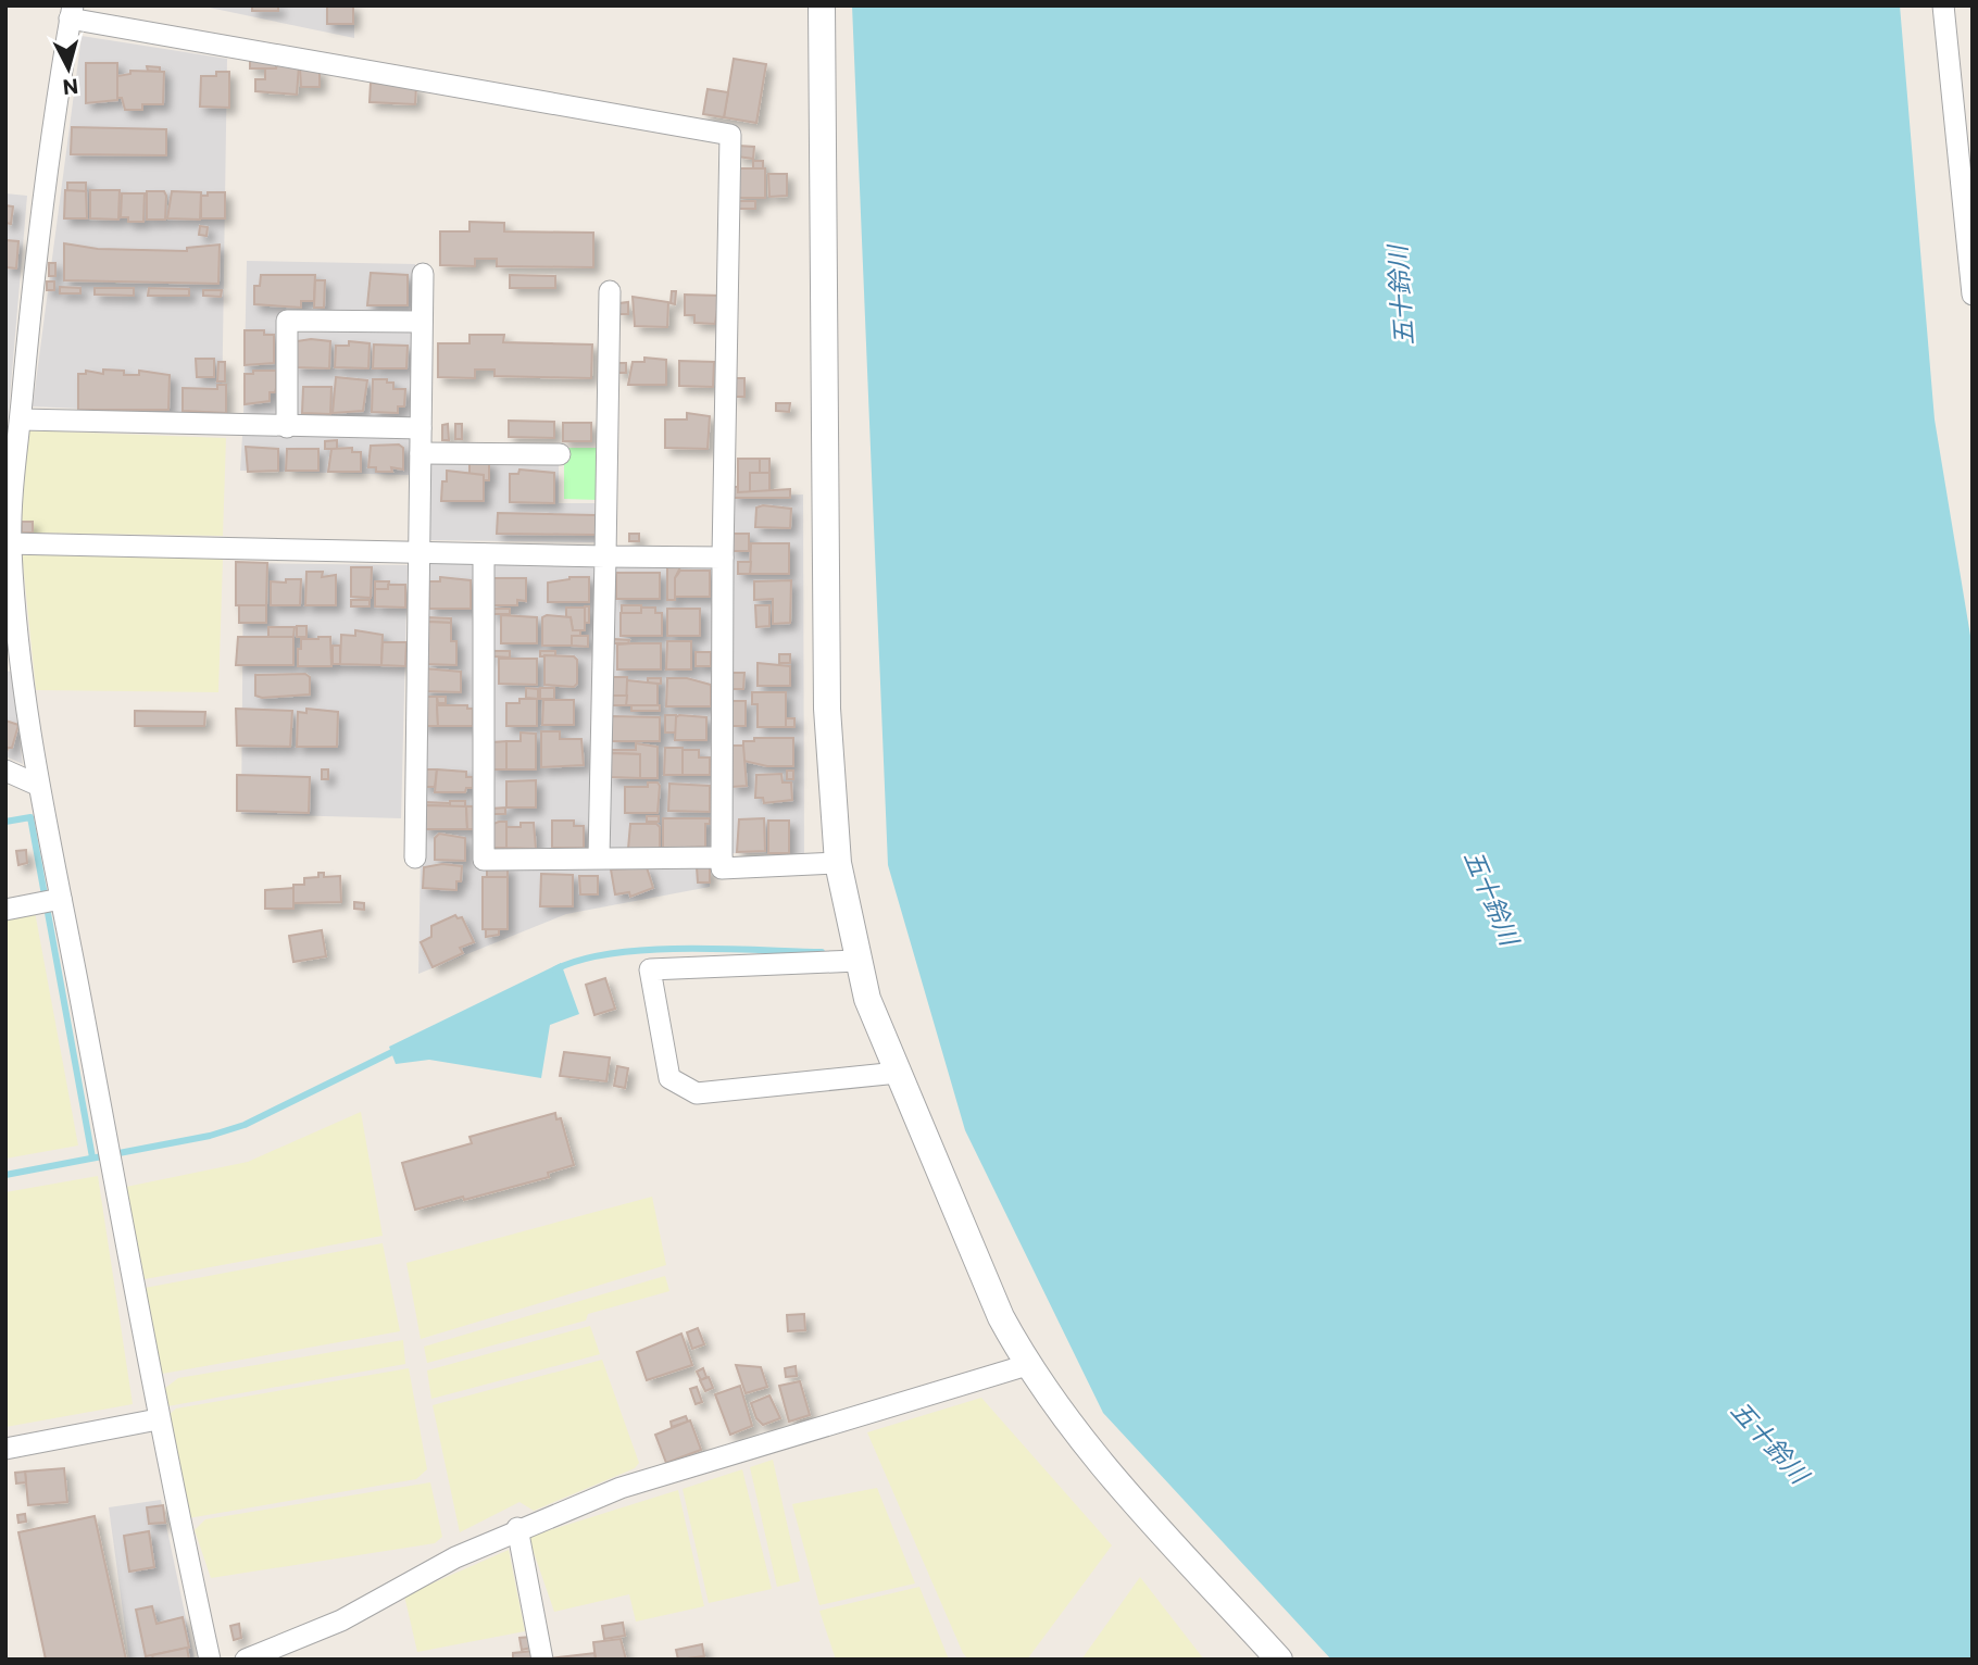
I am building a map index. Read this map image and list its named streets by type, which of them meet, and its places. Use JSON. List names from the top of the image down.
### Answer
{
  "water": ["五十鈴川"],
  "north": "bottom"
}
